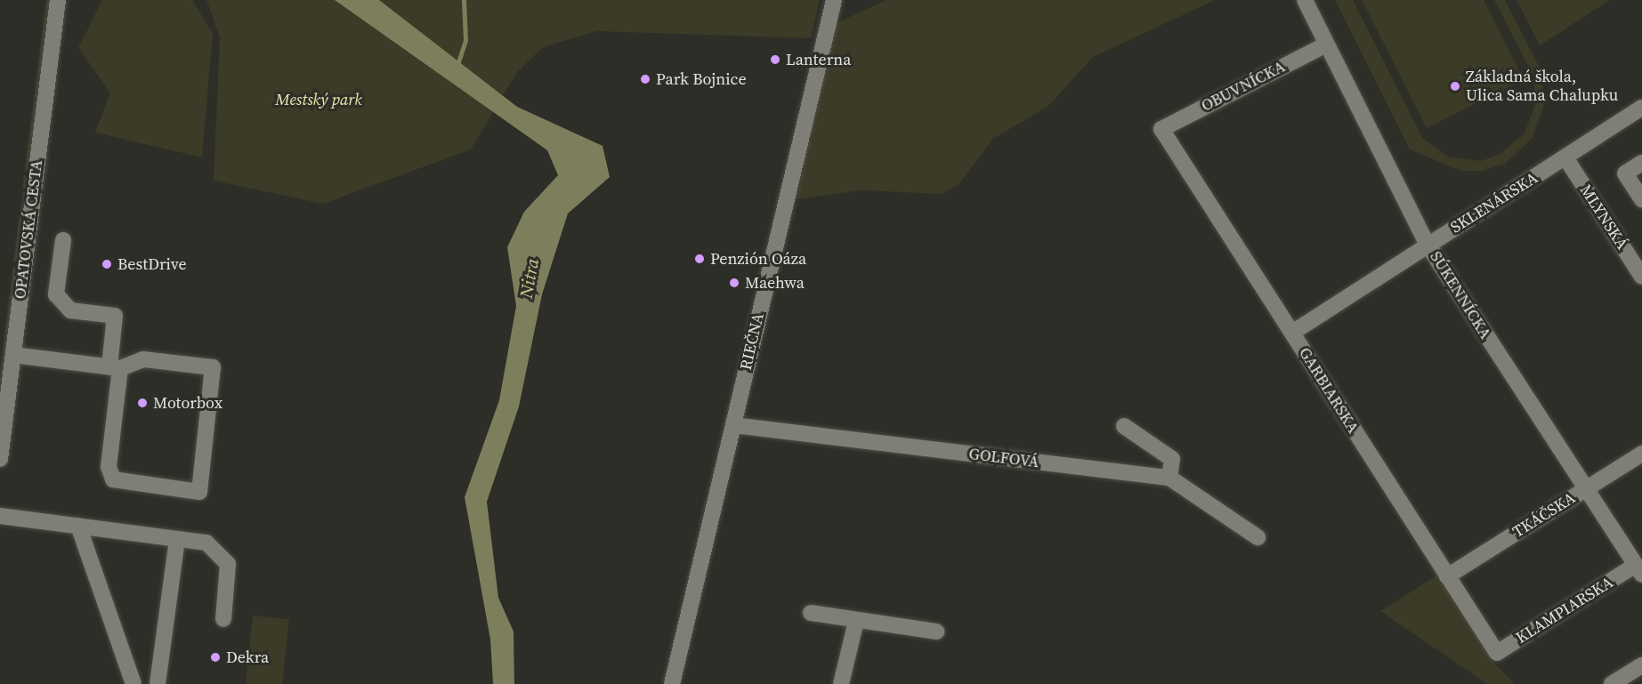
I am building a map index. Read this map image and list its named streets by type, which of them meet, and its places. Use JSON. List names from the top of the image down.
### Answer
{
  "streets": {
    "street": [
      "OBUVNÍCKA",
      "SKLENÁRSKA",
      "MLYNSKÁ",
      "OPATOVSKÁ CESTA",
      "SÚKENNÍCKA",
      "RIEČNA",
      "GARBIARSKA",
      "GOLFOVÁ",
      "TKÁČSKA",
      "KLAMPIARSKA"
    ]
  },
  "crossings": [
    ["OBUVNÍCKA", "SÚKENNÍCKA"],
    ["OBUVNÍCKA", "GARBIARSKA"],
    ["SKLENÁRSKA", "MLYNSKÁ"],
    ["SKLENÁRSKA", "SÚKENNÍCKA"],
    ["SKLENÁRSKA", "GARBIARSKA"],
    ["SÚKENNÍCKA", "TKÁČSKA"],
    ["SÚKENNÍCKA", "KLAMPIARSKA"],
    ["RIEČNA", "GOLFOVÁ"],
    ["GARBIARSKA", "TKÁČSKA"],
    ["GARBIARSKA", "KLAMPIARSKA"]
  ],
  "water": ["Nitra"],
  "parks": ["Mestský park"],
  "places": [
    "Lanterna",
    "Park Bojnice",
    "Základná škola, Ulica Sama Chalupku",
    "Penzión Oáza",
    "BestDrive",
    "Maehwa",
    "Motorbox",
    "Dekra"
  ]
}
